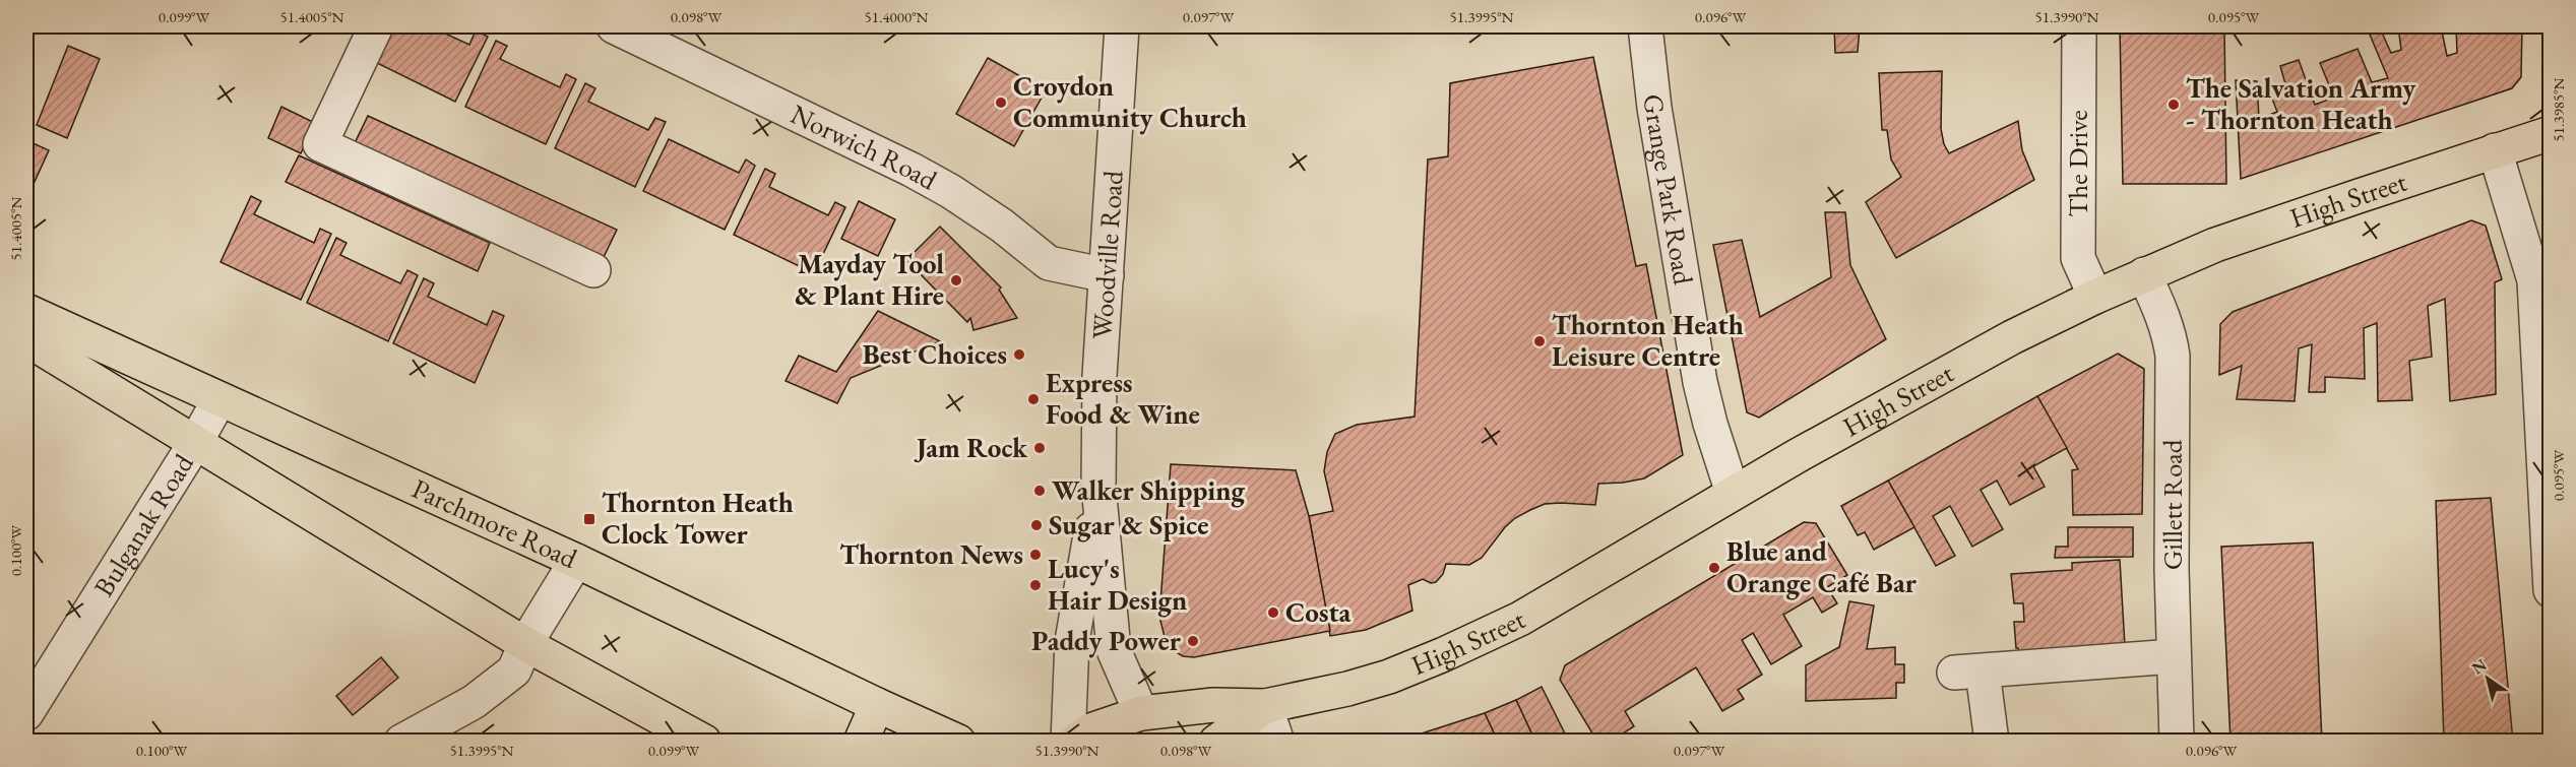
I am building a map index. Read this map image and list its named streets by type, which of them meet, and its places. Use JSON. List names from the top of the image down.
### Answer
{
  "streets": {
    "main road": ["High Street", "Parchmore Road"],
    "street": [
      "Norwich Road",
      "The Drive",
      "Grange Park Road",
      "Woodville Road",
      "Gillett Road",
      "Bulganak Road"
    ]
  },
  "crossings": [
    ["Norwich Road", "Woodville Road"],
    ["The Drive", "High Street"],
    ["Grange Park Road", "High Street"],
    ["High Street", "Woodville Road"],
    ["High Street", "Gillett Road"],
    ["Parchmore Road", "Bulganak Road"]
  ],
  "places": {
    "other": [
      "Croydon Community Church",
      "The Salvation Army - Thornton Heath",
      "Mayday Tool & Plant Hire",
      "Thornton Heath Leisure Centre",
      "Best Choices",
      "Express Food & Wine",
      "Jam Rock",
      "Walker Shipping",
      "Sugar & Spice",
      "Thornton News",
      "Blue and Orange Café Bar",
      "Lucy's Hair Design",
      "Costa",
      "Paddy Power"
    ],
    "transit": ["Thornton Heath Clock Tower"]
  },
  "north": "top left",
  "coordinates": [
    "0.099°W",
    "51.4005°N",
    "0.098°W",
    "51.4000°N",
    "0.097°W",
    "51.3995°N",
    "0.096°W",
    "51.3990°N",
    "0.095°W",
    "51.3985°N",
    "0.100°W"
  ]
}
